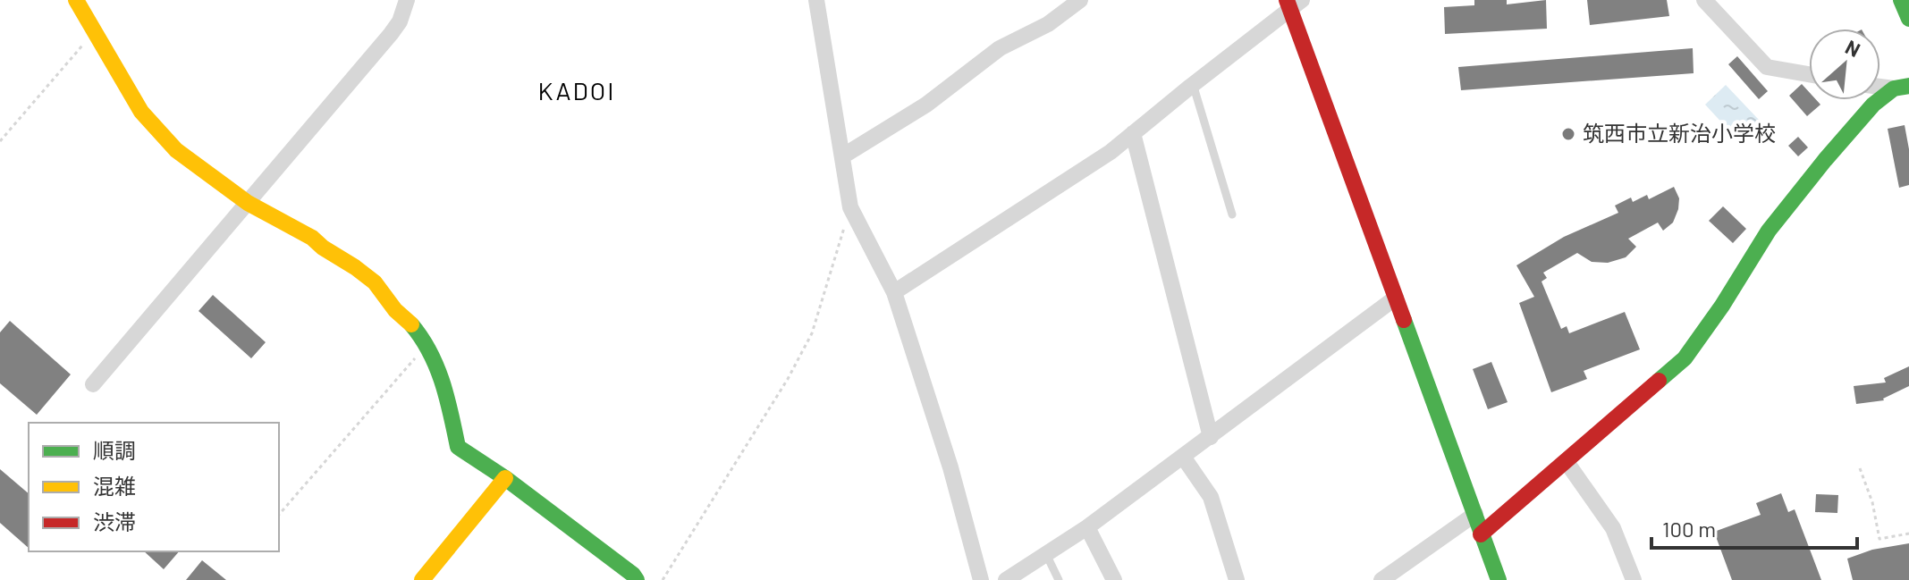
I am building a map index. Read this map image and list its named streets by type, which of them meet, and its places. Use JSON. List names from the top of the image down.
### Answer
{
  "districts": ["KADOI"],
  "places": ["筑西市立新治小学校"],
  "legend": ["順調", "混雑", "渋滞"],
  "scale_bar": "100 m",
  "north": "top right"
}
